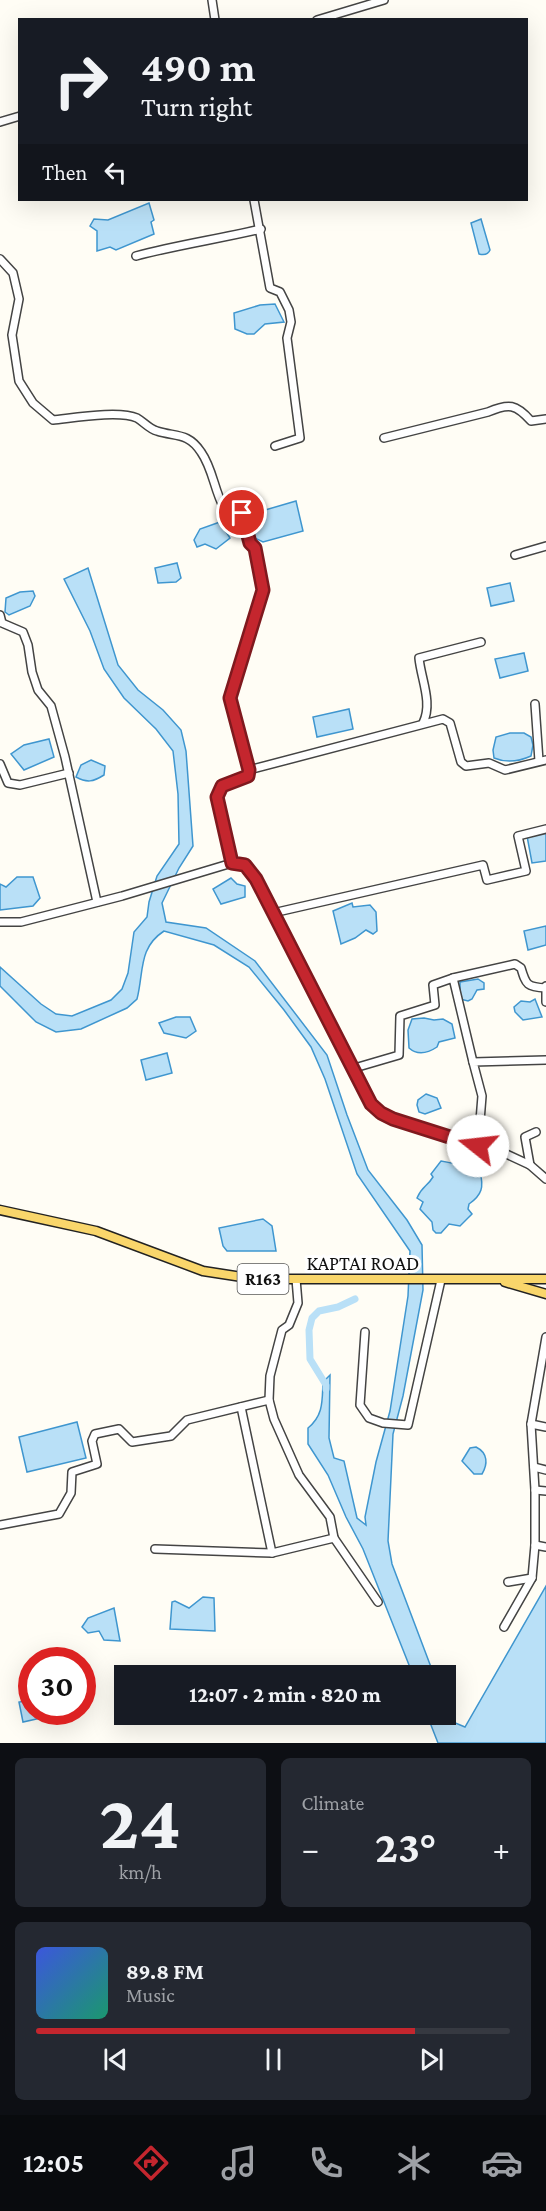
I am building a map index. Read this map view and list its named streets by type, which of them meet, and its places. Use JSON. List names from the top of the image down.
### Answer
{
  "streets": {
    "main road": ["KAPTAI ROAD", "R163"]
  },
  "crossings": [
    ["KAPTAI ROAD", "R163"]
  ],
  "page": {
    "turn": ["490 m", "Turn right"],
    "then": "Then",
    "limit": "30",
    "trip": "12:07 · 2 min · 820 m",
    "tile": [
      ["24", "km/h"],
      "Climate"
    ],
    "heat": ["−", "23°", "+"],
    "song": ["89.8 FM", "Music"],
    "tabs": "12:05"
  }
}
